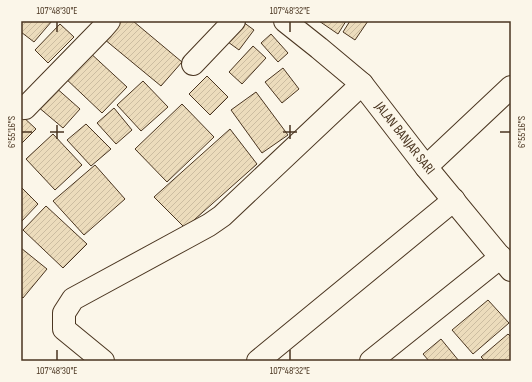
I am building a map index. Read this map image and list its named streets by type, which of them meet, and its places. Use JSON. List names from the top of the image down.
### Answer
{
  "streets": {
    "street": ["JALAN BANJAR SARI"]
  },
  "coordinates": ["107°48'30\"E", "107°48'32\"E", "6°55'16\"S"]
}
